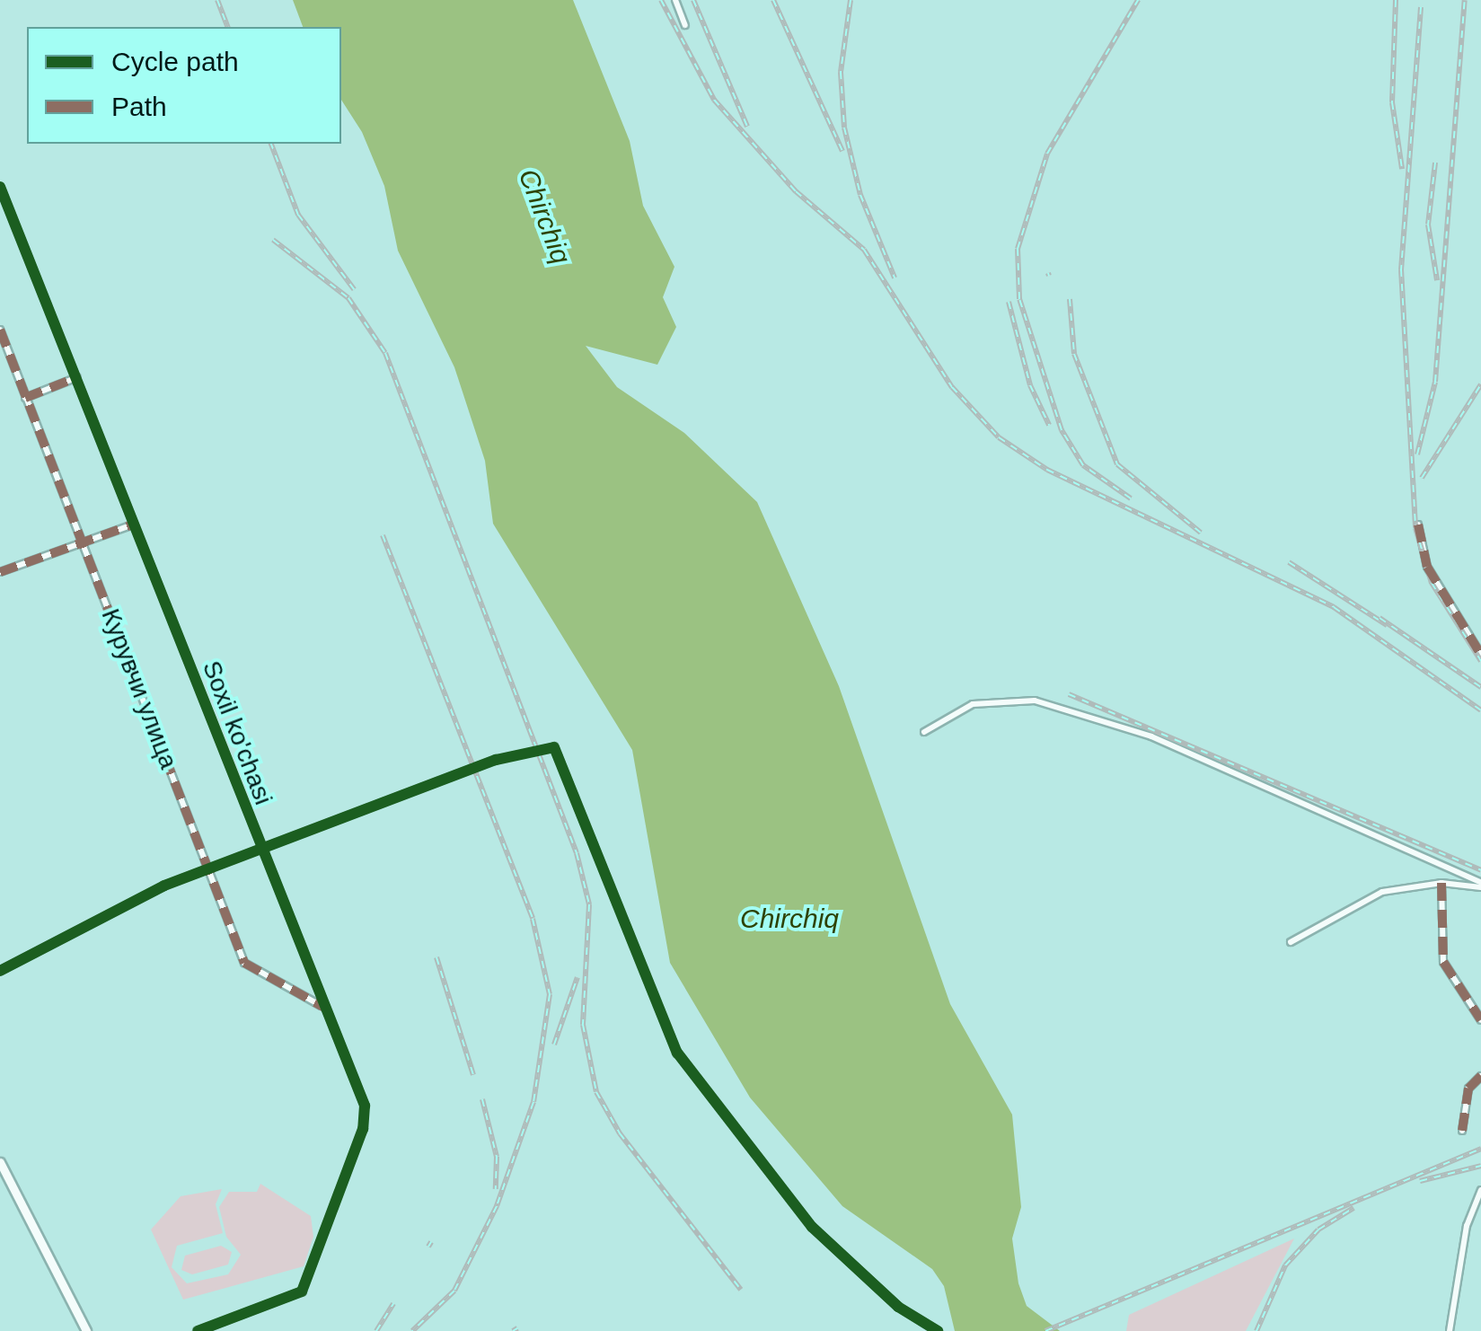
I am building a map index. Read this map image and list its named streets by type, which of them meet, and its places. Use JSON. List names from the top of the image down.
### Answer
{
  "streets": {
    "street": ["Курувчи улица", "Soxil ko'chasi"]
  },
  "crossings": [
    ["Курувчи улица", "Soxil ko'chasi"]
  ],
  "water": ["Chirchiq"],
  "legend": ["Cycle path", "Path"]
}
